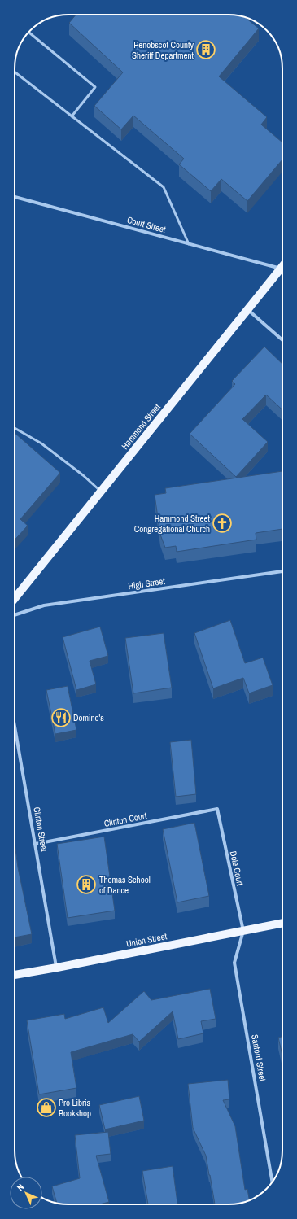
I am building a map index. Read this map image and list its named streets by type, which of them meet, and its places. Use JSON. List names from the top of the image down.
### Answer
{
  "streets": {
    "main road": ["Hammond Street", "Union Street"],
    "street": [
      "Court Street",
      "High Street",
      "Clinton Court",
      "Clinton Street",
      "Dole Court",
      "Sanford Street"
    ]
  },
  "crossings": [
    ["Court Street", "Hammond Street"],
    ["Clinton Court", "Clinton Street"],
    ["Clinton Court", "Dole Court"],
    ["Clinton Street", "Union Street"],
    ["Dole Court", "Union Street"],
    ["Dole Court", "Sanford Street"],
    ["Union Street", "Sanford Street"]
  ],
  "places": {
    "building": ["Penobscot County Sheriff Department", "Thomas School of Dance"],
    "church": ["Hammond Street Congregational Church"],
    "restaurant": ["Domino's"],
    "shop": ["Pro Libris Bookshop"]
  },
  "north": "top left"
}
